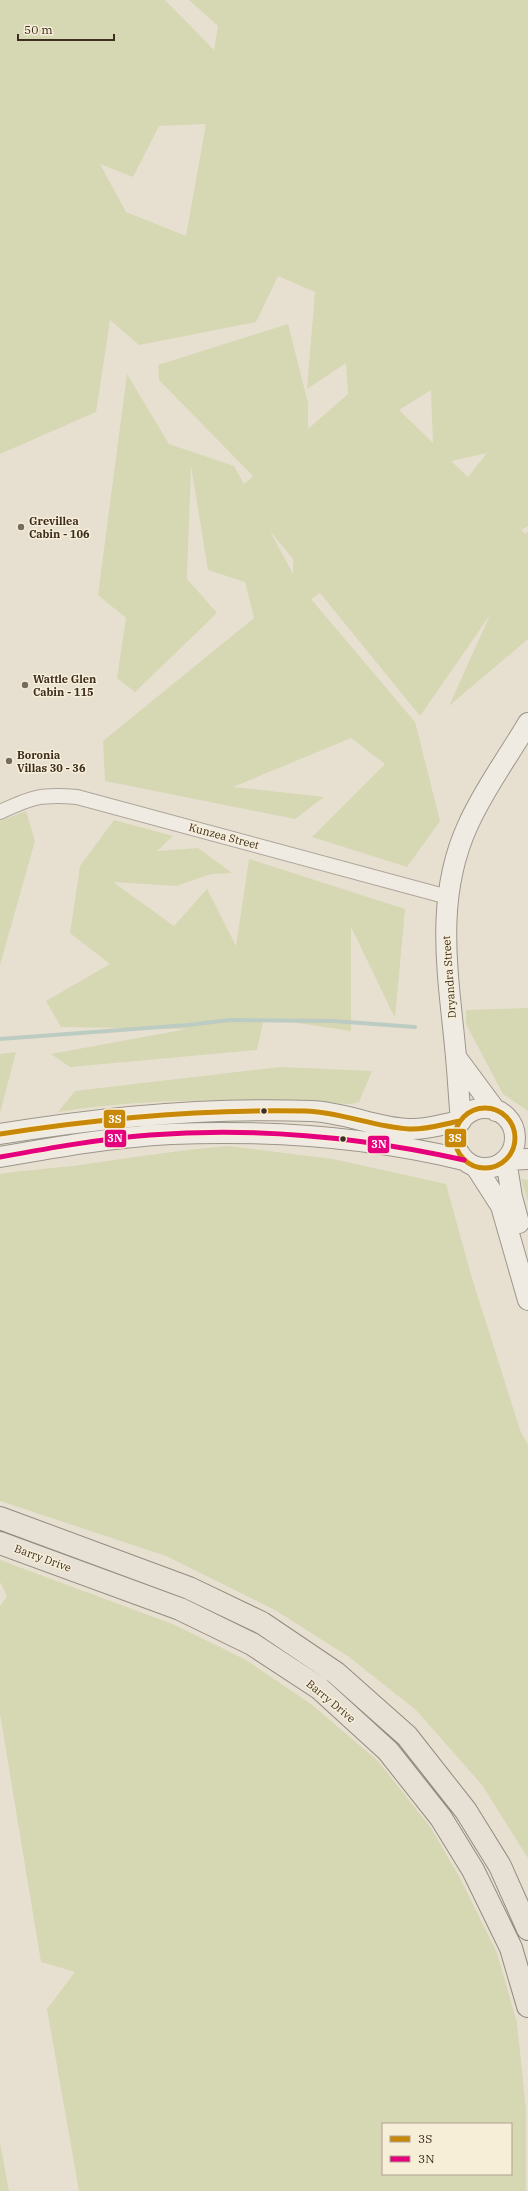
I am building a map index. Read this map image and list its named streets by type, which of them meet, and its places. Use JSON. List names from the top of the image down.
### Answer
{
  "streets": {
    "main road": ["Dryandra Street", "Barry Drive"],
    "street": ["Kunzea Street"]
  },
  "crossings": [
    ["Kunzea Street", "Dryandra Street"]
  ],
  "places": ["Grevillea Cabin - 106", "Wattle Glen Cabin - 115", "Boronia Villas 30 - 36"],
  "lines": ["transit line 3S", "transit line 3N"],
  "legend": ["3S", "3N"],
  "scale_bar": "50 m"
}
